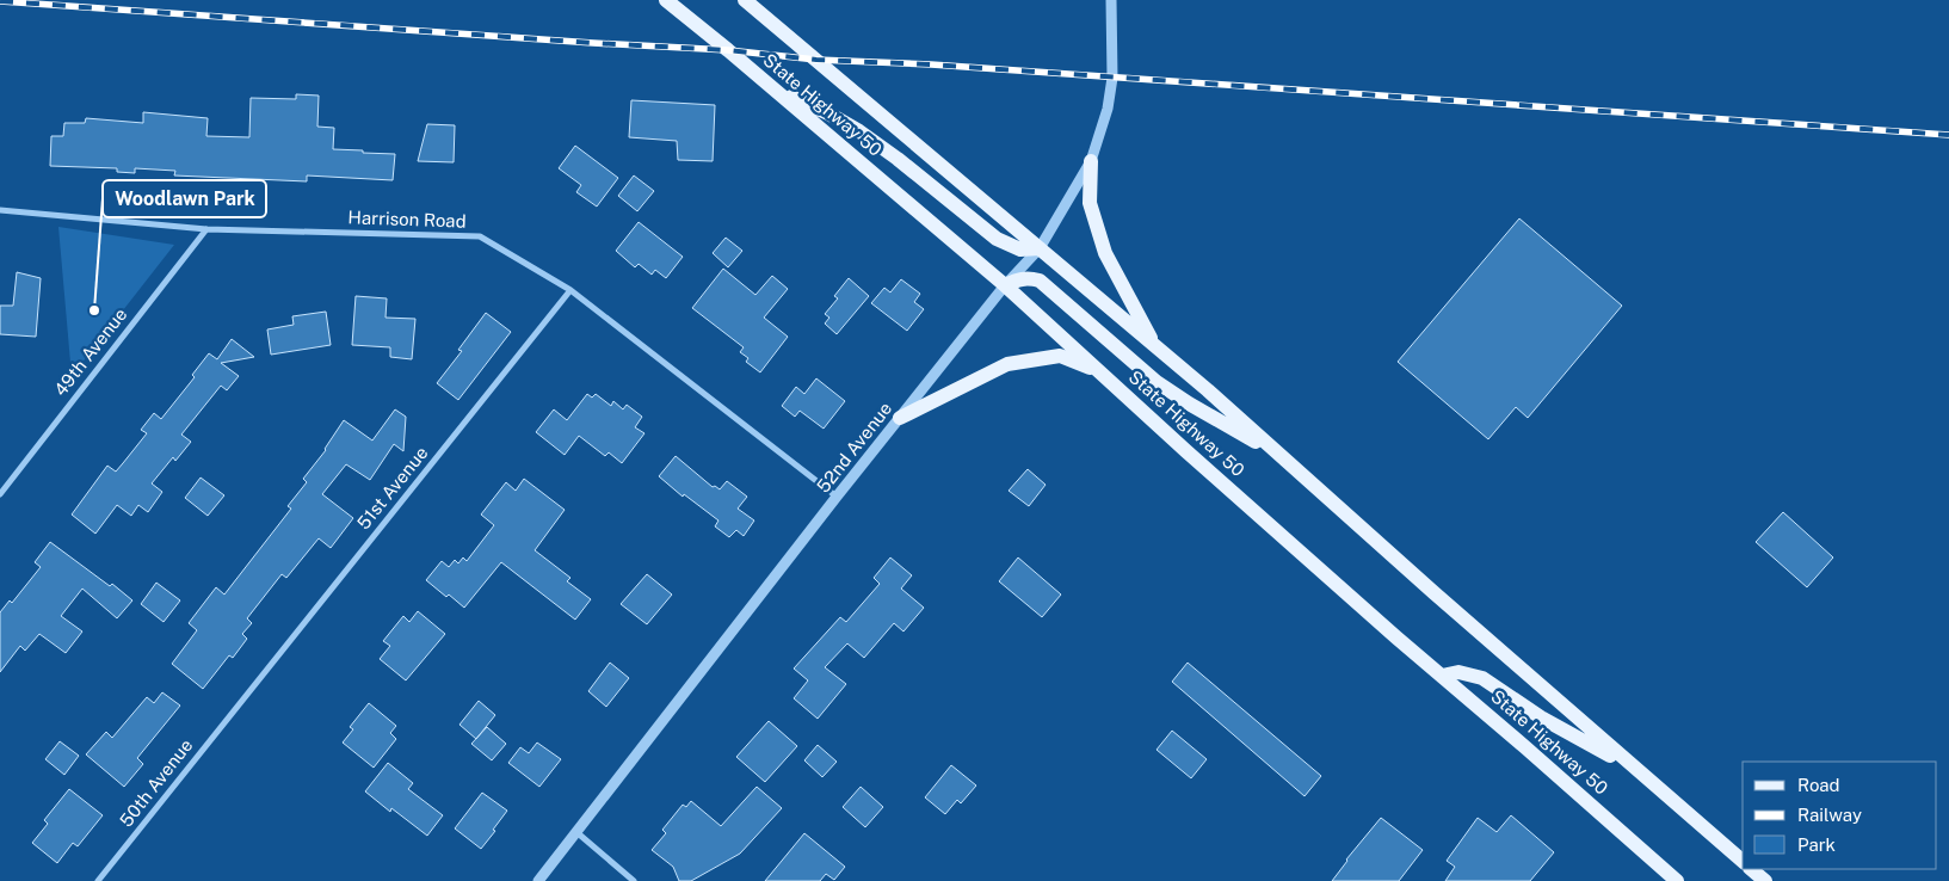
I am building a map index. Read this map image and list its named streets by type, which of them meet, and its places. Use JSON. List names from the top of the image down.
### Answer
{
  "streets": {
    "main road": ["State Highway 50"],
    "street": [
      "Harrison Road",
      "49th Avenue",
      "52nd Avenue",
      "51st Avenue",
      "50th Avenue"
    ]
  },
  "crossings": [
    ["State Highway 50", "52nd Avenue"],
    ["Harrison Road", "49th Avenue"],
    ["Harrison Road", "52nd Avenue"],
    ["Harrison Road", "51st Avenue"],
    ["51st Avenue", "50th Avenue"]
  ],
  "places": ["Woodlawn Park"],
  "legend": ["Road", "Railway", "Park"]
}
